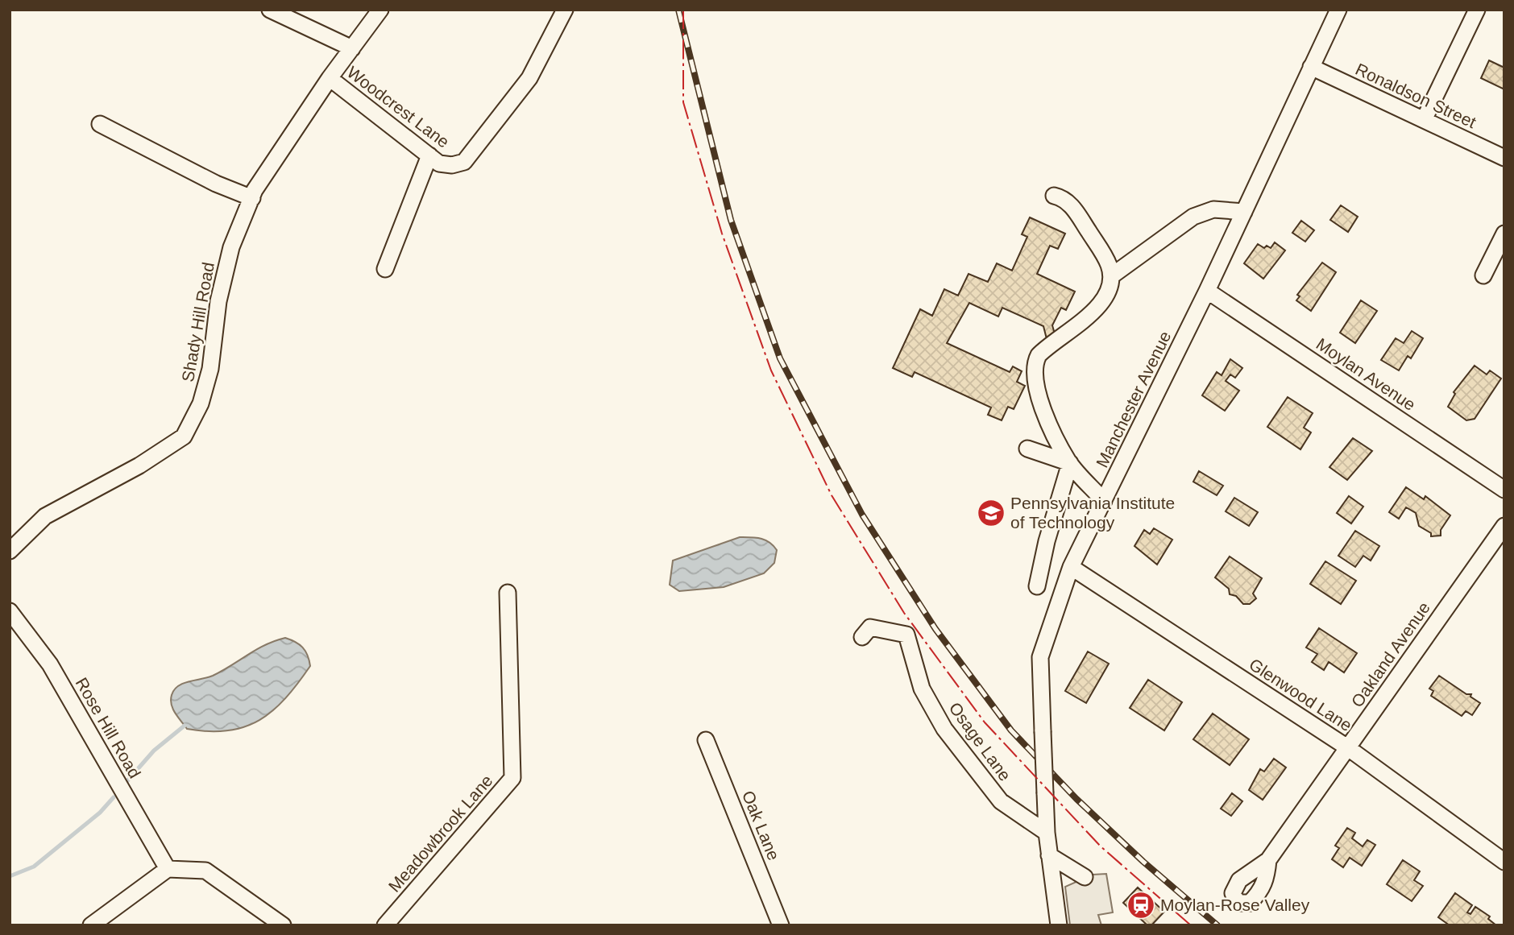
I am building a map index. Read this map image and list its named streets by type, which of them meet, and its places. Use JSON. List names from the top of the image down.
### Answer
{
  "streets": {
    "street": [
      "Ronaldson Street",
      "Woodcrest Lane",
      "Shady Hill Road",
      "Moylan Avenue",
      "Manchester Avenue",
      "Oakland Avenue",
      "Glenwood Lane",
      "Rose Hill Road",
      "Osage Lane",
      "Oak Lane",
      "Meadowbrook Lane"
    ]
  },
  "crossings": [
    ["Ronaldson Street", "Manchester Avenue"],
    ["Woodcrest Lane", "Shady Hill Road"],
    ["Moylan Avenue", "Manchester Avenue"],
    ["Manchester Avenue", "Glenwood Lane"],
    ["Manchester Avenue", "Osage Lane"],
    ["Oakland Avenue", "Glenwood Lane"]
  ],
  "places": {
    "school or university": ["Pennsylvania Institute of Technology"],
    "station": ["Moylan-Rose Valley"]
  }
}
